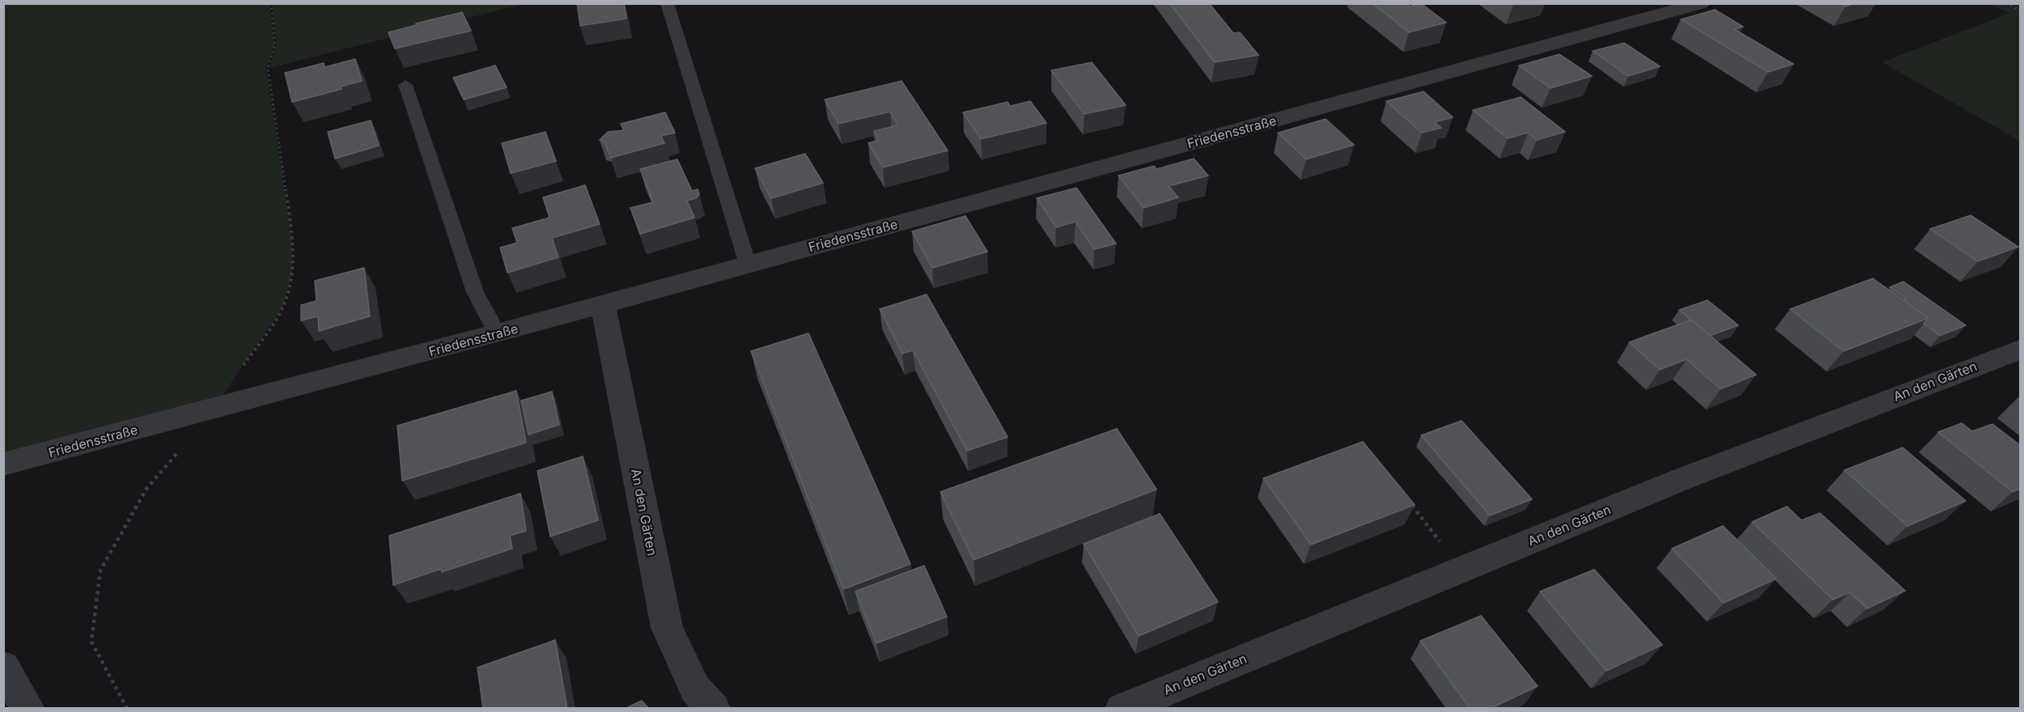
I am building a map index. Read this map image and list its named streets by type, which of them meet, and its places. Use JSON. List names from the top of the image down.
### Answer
{
  "streets": {
    "street": ["Friedensstraße", "An den Gärten"]
  },
  "crossings": [
    ["Friedensstraße", "An den Gärten"]
  ]
}
